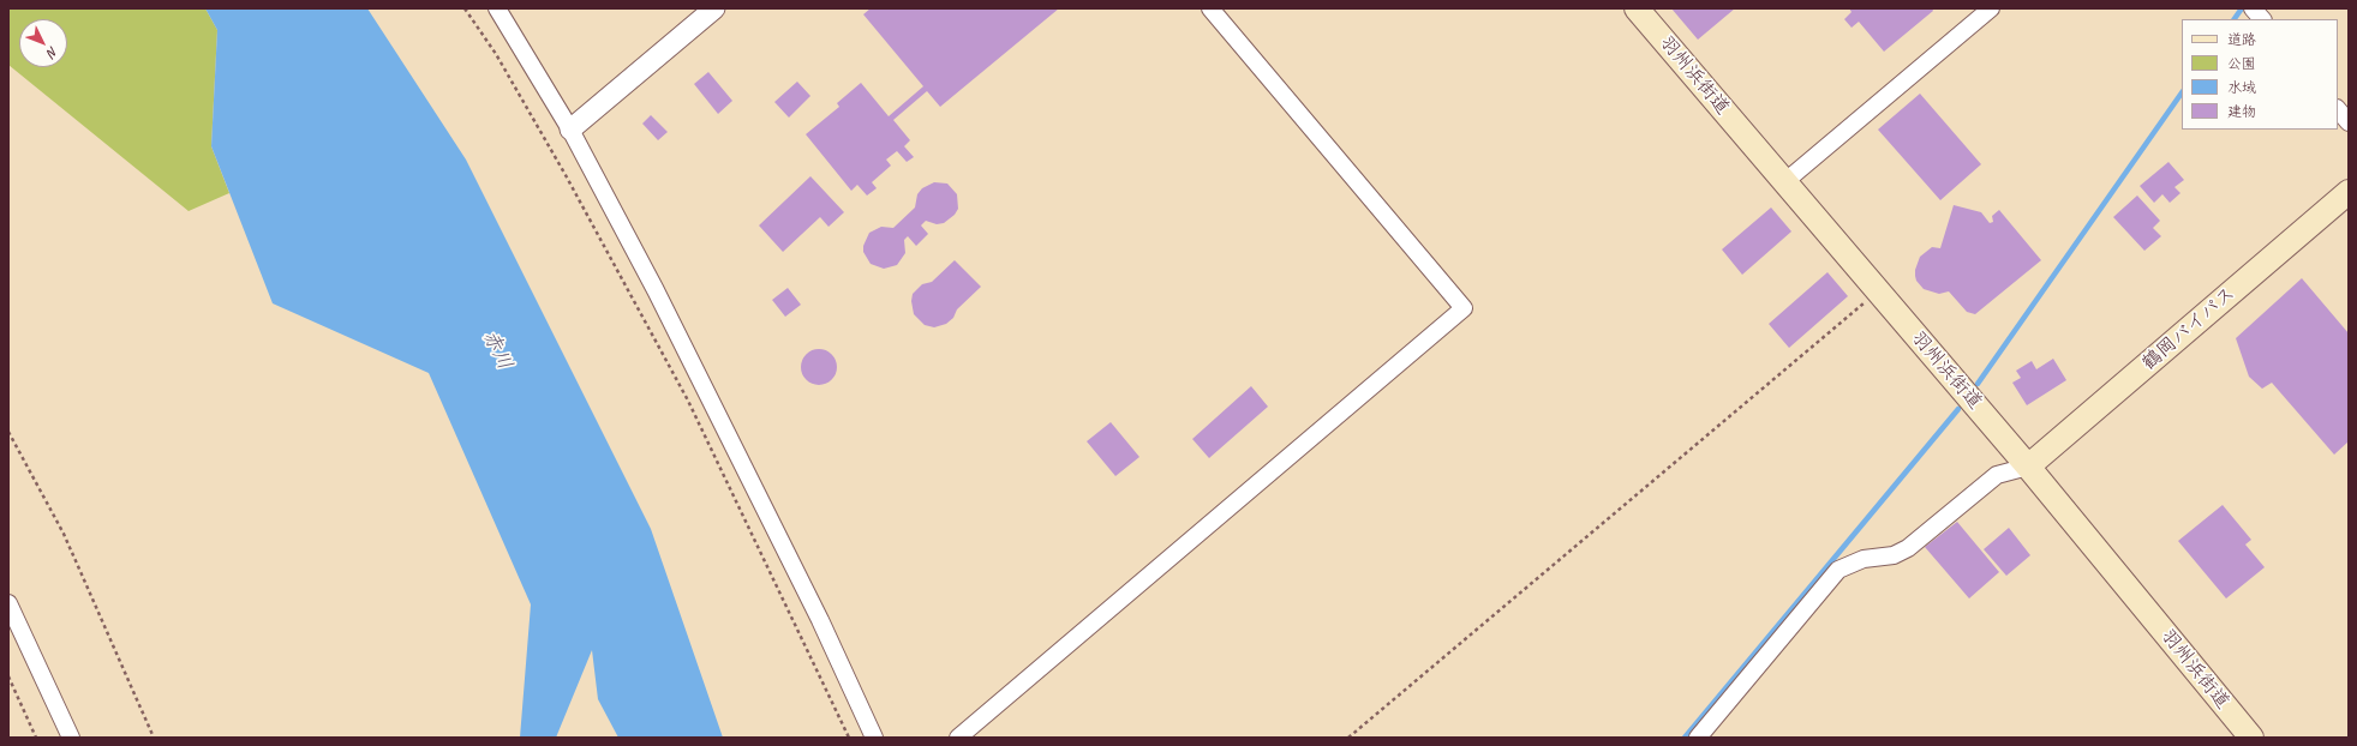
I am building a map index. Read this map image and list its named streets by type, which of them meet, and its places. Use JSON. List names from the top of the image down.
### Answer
{
  "streets": {
    "main road": ["羽州浜街道", "鶴岡バイパス"]
  },
  "crossings": [
    ["羽州浜街道", "鶴岡バイパス"]
  ],
  "water": ["赤川"],
  "legend": [
    "道路",
    "公園",
    "水域",
    "建物"
  ],
  "north": "bottom right"
}
